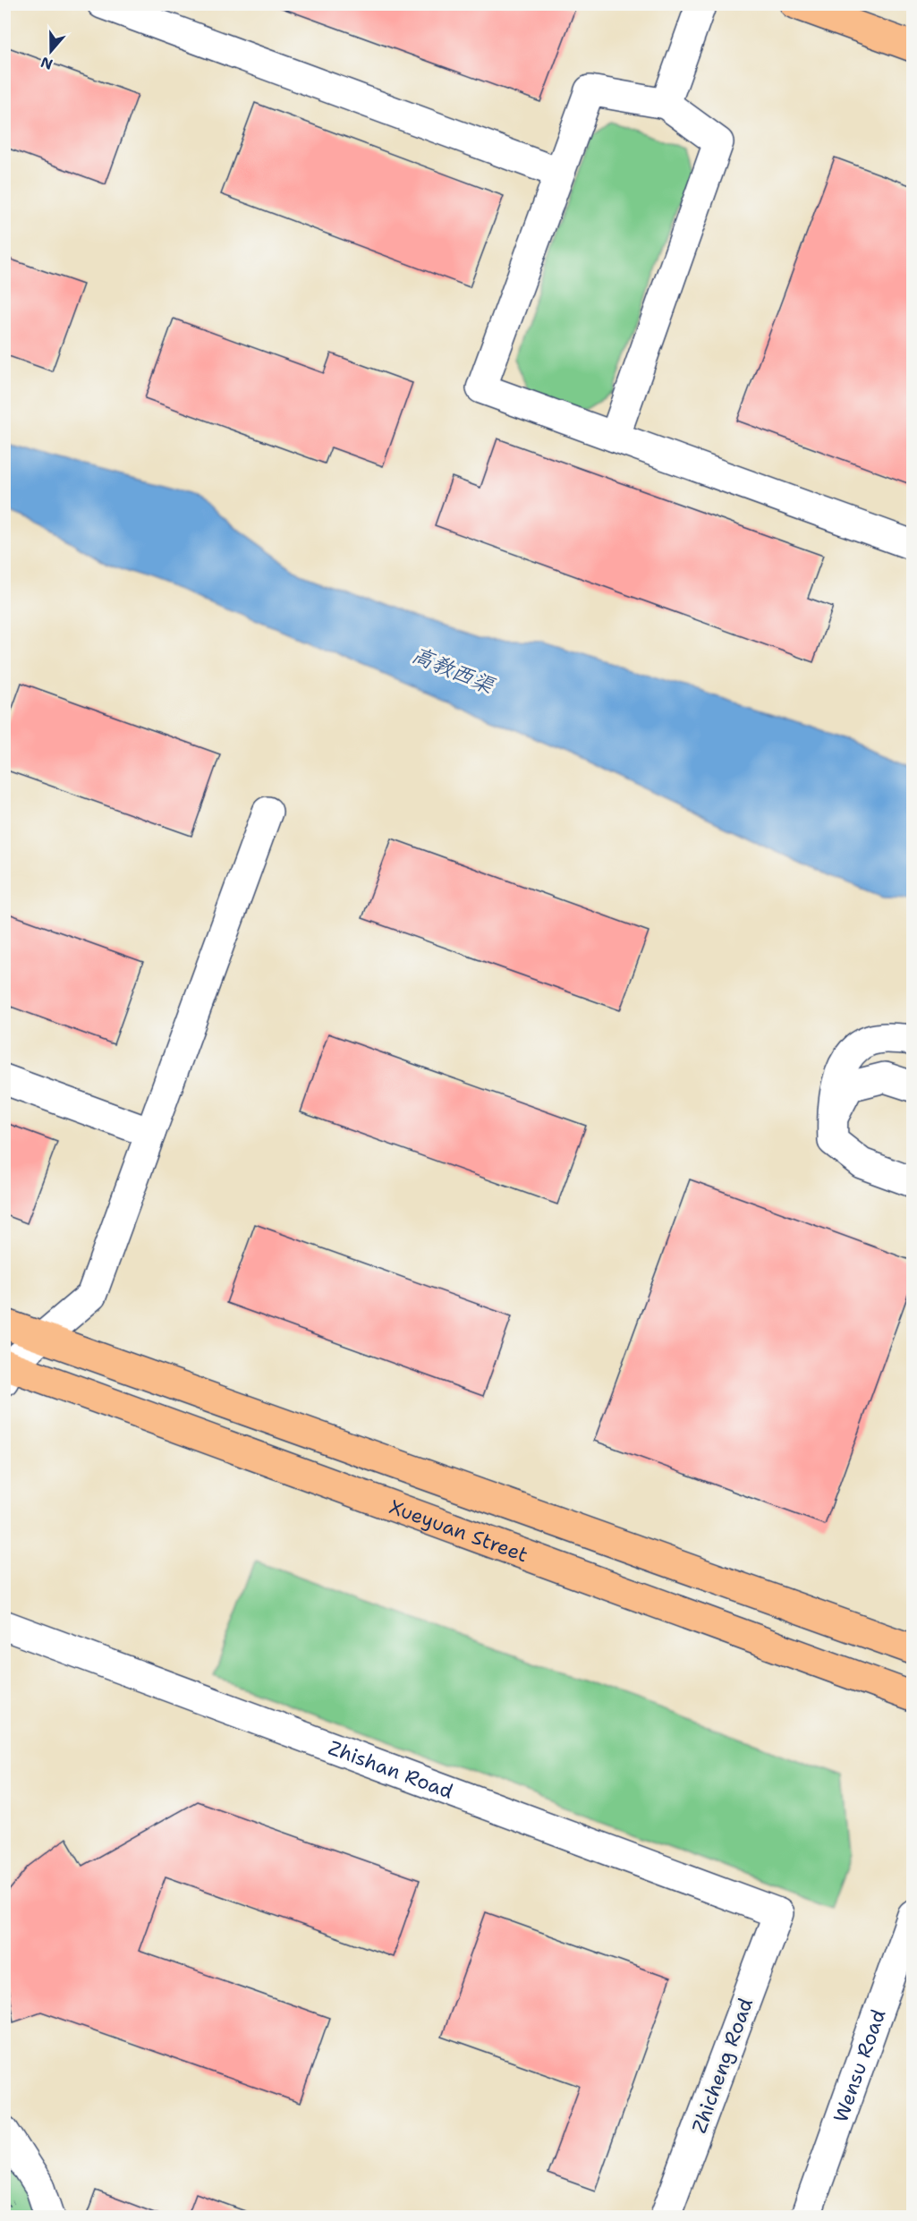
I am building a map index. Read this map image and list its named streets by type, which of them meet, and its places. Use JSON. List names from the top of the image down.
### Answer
{
  "streets": {
    "main road": ["Xueyuan Street"],
    "street": ["Zhishan Road", "Zhicheng Road", "Wensu Road"]
  },
  "crossings": [
    ["Zhishan Road", "Zhicheng Road"]
  ],
  "water": ["高教西渠"],
  "north": "bottom"
}
